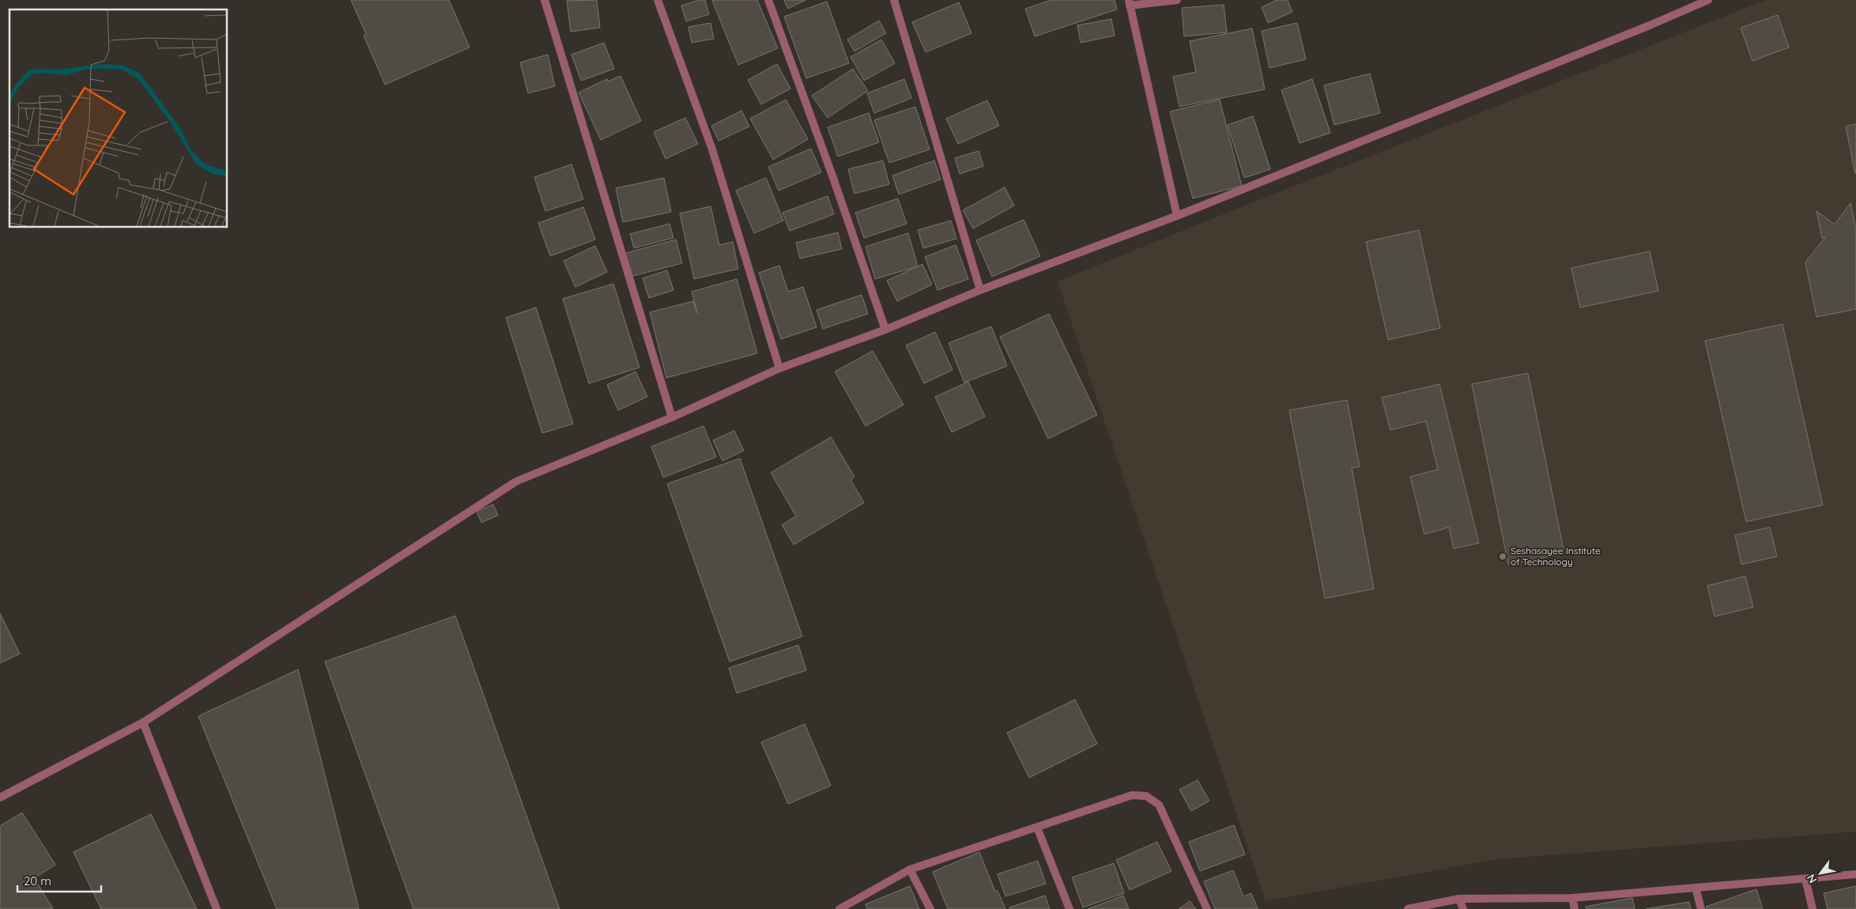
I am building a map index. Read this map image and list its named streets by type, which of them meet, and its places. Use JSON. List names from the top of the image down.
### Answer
{
  "places": ["Seshasayee Institute of Technology"],
  "scale_bar": "20 m",
  "north": "bottom left"
}
